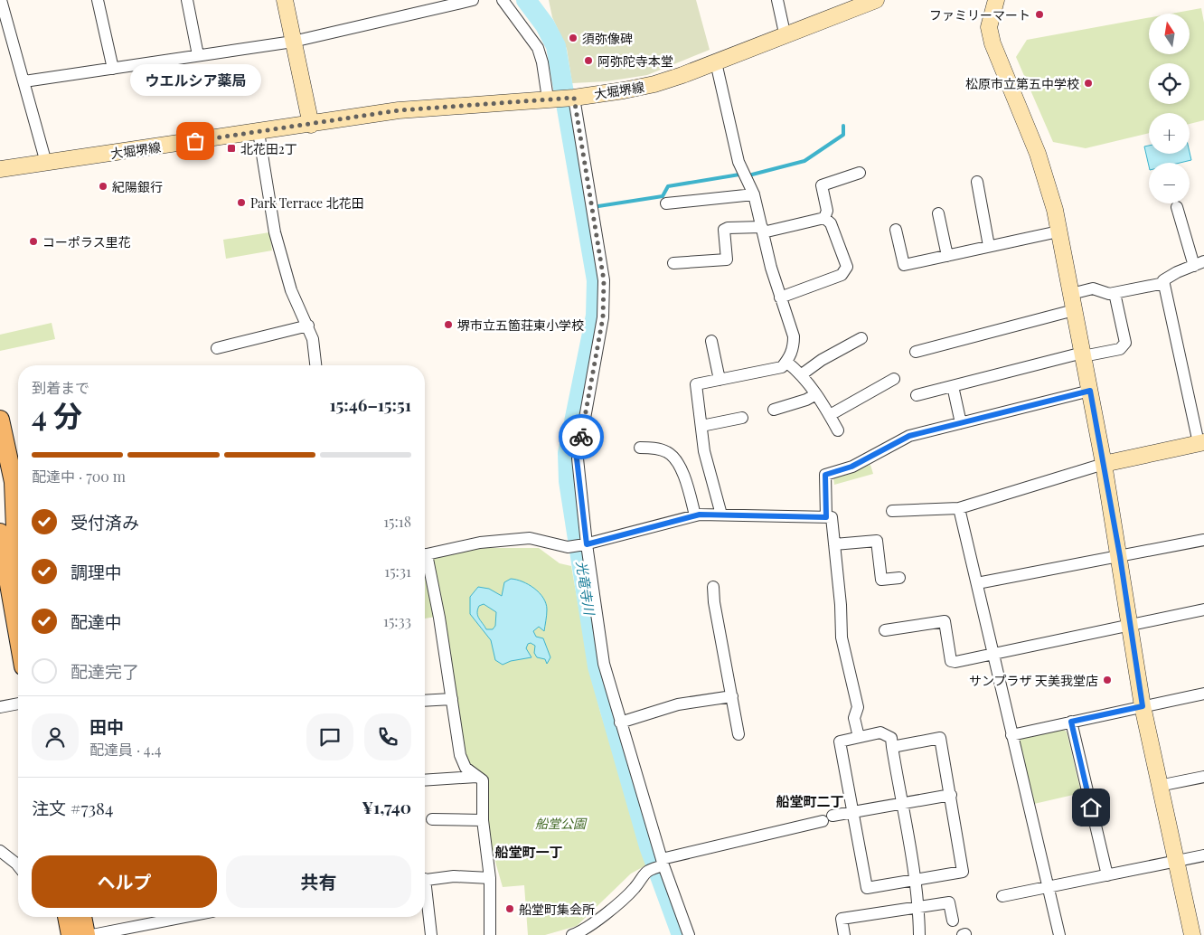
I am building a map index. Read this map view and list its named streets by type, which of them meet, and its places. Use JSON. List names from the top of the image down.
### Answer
{
  "streets": {
    "street": ["大堀堺線"]
  },
  "districts": ["船堂町二丁", "船堂町一丁"],
  "water": ["光竜寺川"],
  "parks": ["船堂公園"],
  "places": {
    "other": [
      "ファミリーマート",
      "須弥像碑",
      "阿弥陀寺本堂",
      "松原市立第五中学校",
      "ウエルシア薬局",
      "紀陽銀行",
      "Park Terrace 北花田",
      "コーポラス里花",
      "堺市立五箇荘東小学校",
      "サンプラザ 天美我堂店",
      "船堂町集会所"
    ],
    "transit": ["北花田2丁"]
  },
  "north": "top",
  "page": {
    "map_buttons": ["+", "−"],
    "bubble": "ウエルシア薬局",
    "heading": ["4 分", "到着まで", "15:46–15:51"],
    "panel": [
      "田中",
      "配達員 · 4.4",
      "注文 #7384",
      "¥1,740"
    ],
    "bar": "配達中 · 700 m",
    "list": [
      ["受付済み", "15:18"],
      ["調理中", "15:31"],
      ["配達中", "15:33"],
      "配達完了"
    ],
    "buttons": ["ヘルプ", "共有"]
  }
}
